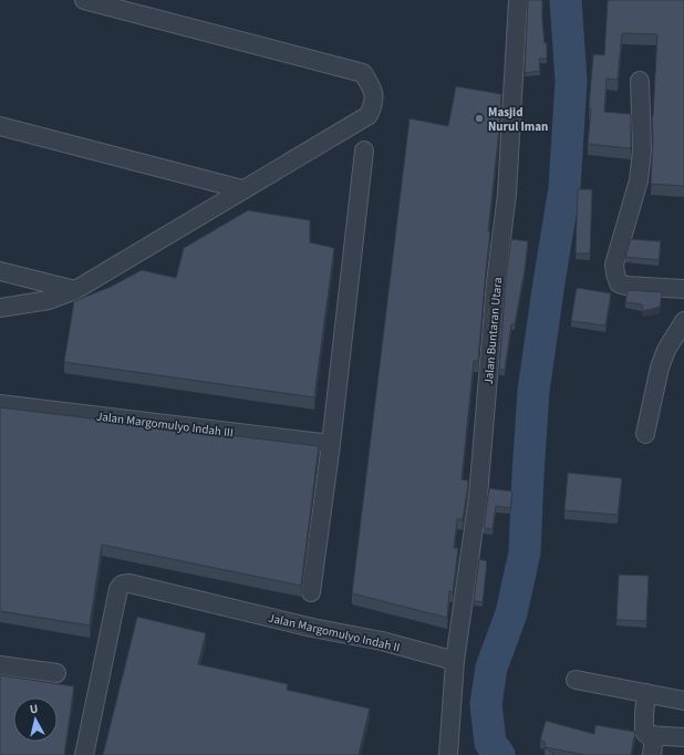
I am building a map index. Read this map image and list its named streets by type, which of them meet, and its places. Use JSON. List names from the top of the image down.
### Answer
{
  "streets": {
    "street": ["Jalan Buntaran Utara", "Jalan Margomulyo Indah III", "Jalan Margomulyo Indah II"]
  },
  "crossings": [
    ["Jalan Buntaran Utara", "Jalan Margomulyo Indah II"]
  ],
  "places": ["Masjid Nurul Iman"],
  "north": "top"
}
